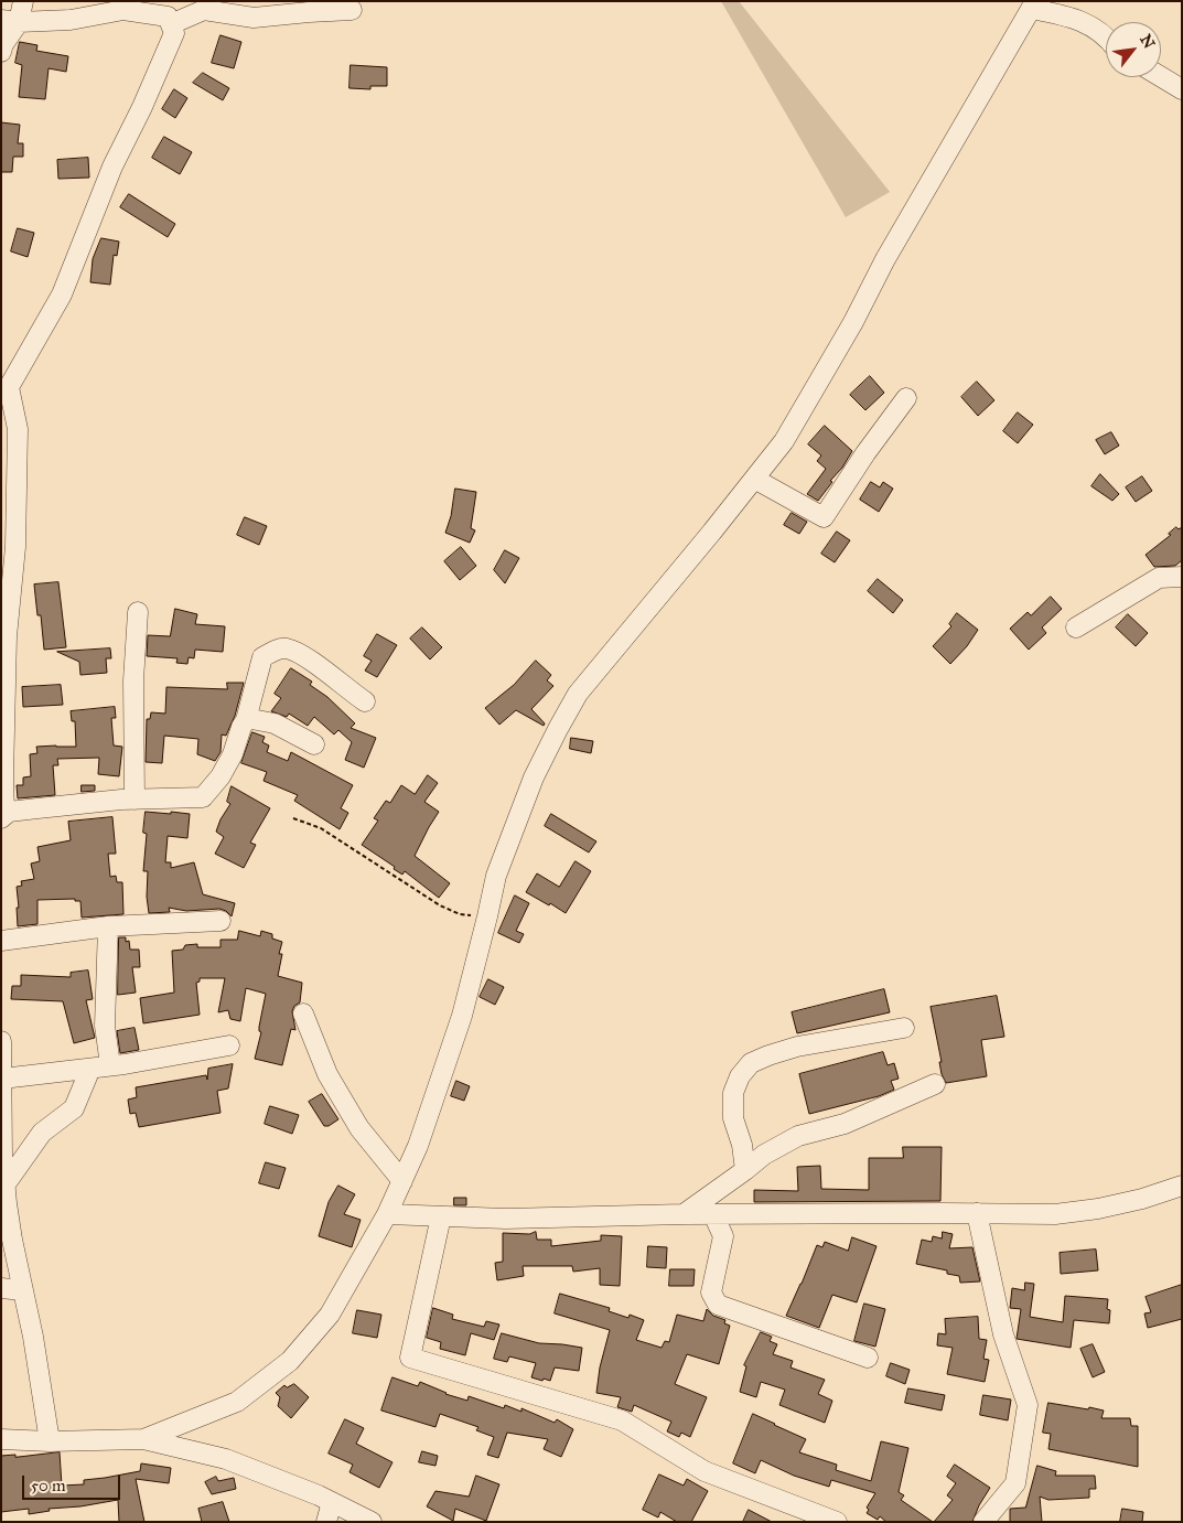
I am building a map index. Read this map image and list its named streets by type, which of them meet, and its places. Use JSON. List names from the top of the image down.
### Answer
{
  "scale_bar": "50 m",
  "north": "top right"
}
